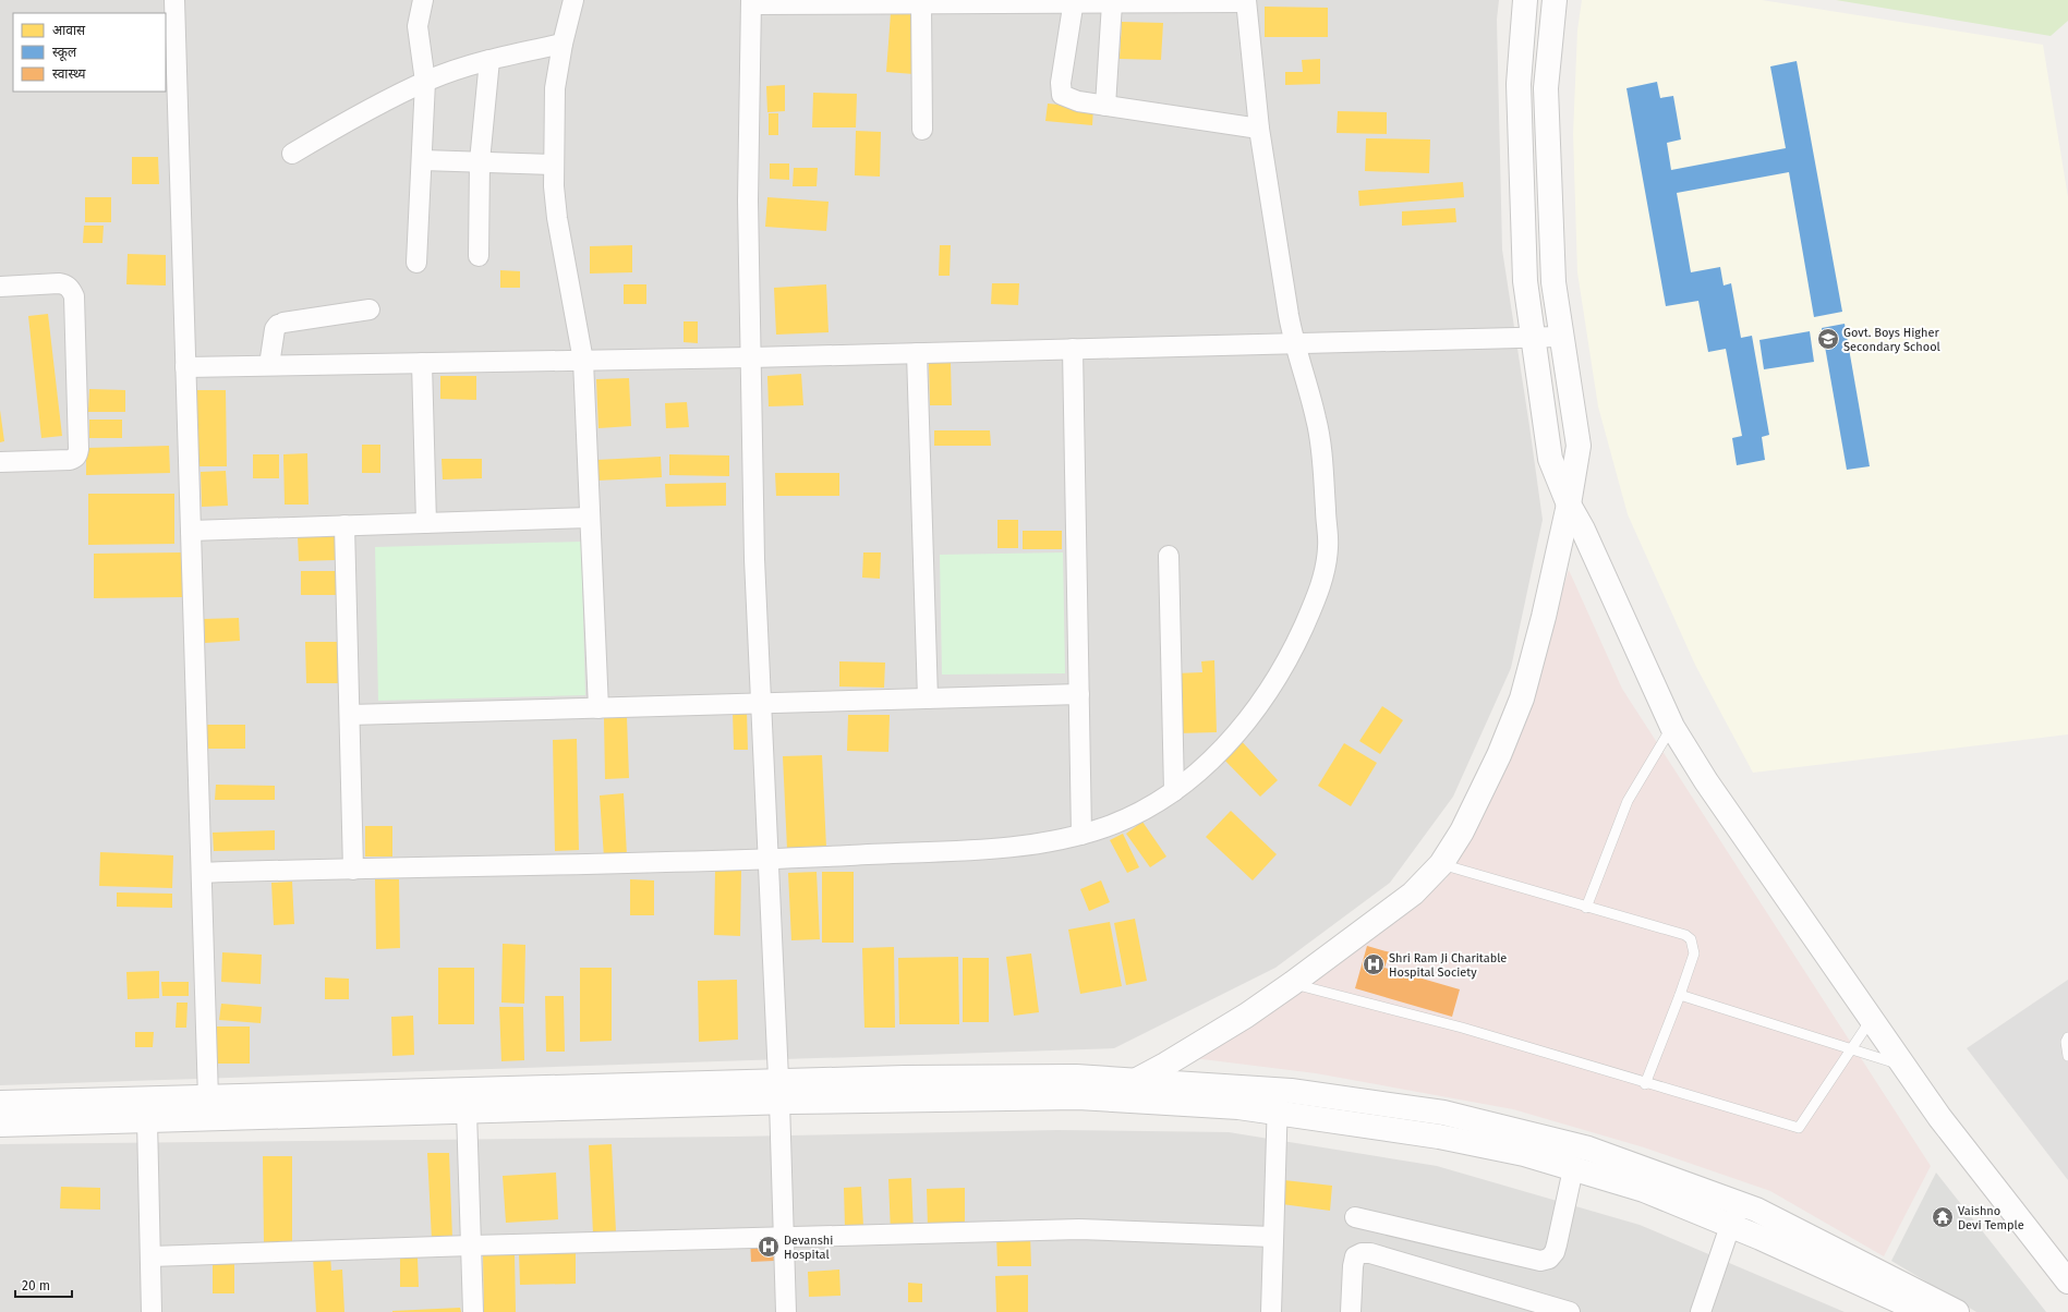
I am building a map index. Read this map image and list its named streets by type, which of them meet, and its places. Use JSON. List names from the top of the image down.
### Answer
{
  "places": {
    "school or university": ["Govt. Boys Higher Secondary School"],
    "hospital": ["Shri Ram Ji Charitable Hospital Society", "Devanshi Hospital"],
    "temple": ["Vaishno Devi Temple"]
  },
  "legend": ["आवास", "स्कूल", "स्वास्थ्य"],
  "scale_bar": "20 m"
}
